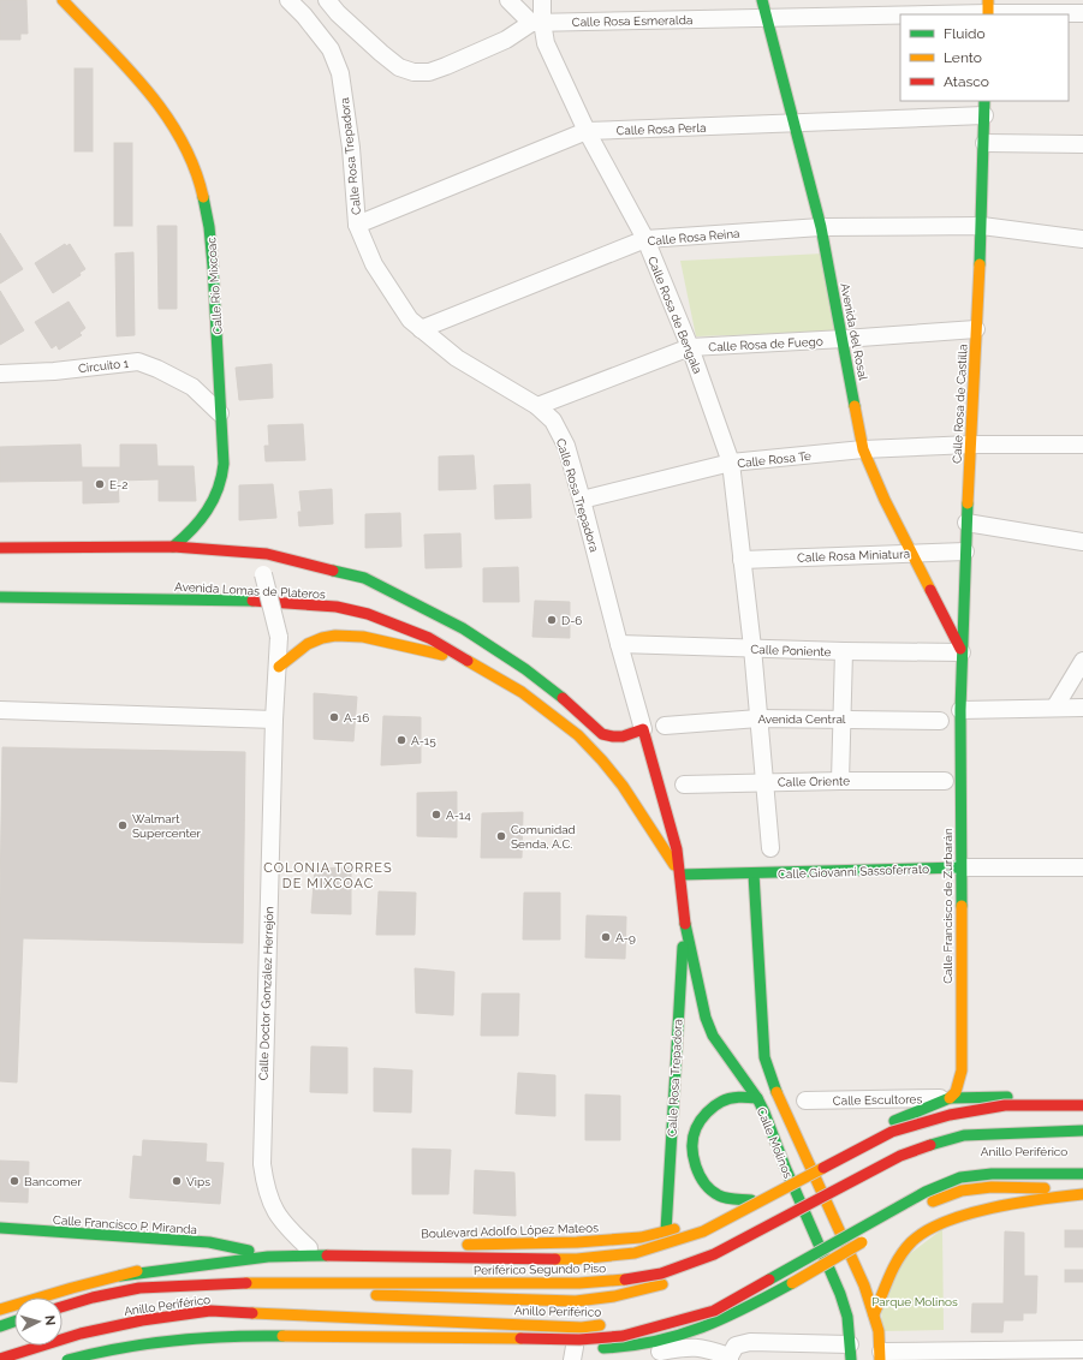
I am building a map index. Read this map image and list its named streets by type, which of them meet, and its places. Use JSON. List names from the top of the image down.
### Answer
{
  "streets": {
    "main road": [
      "Calle Rosa Trepadora",
      "Calle Río Mixcoac",
      "Avenida del Rosal",
      "Calle Rosa de Castilla",
      "Avenida Lomas de Plateros",
      "Calle Giovanni Sassoferrato",
      "Calle Francisco de Zurbarán",
      "Calle Molinos",
      "Anillo Periférico",
      "Calle Francisco P. Miranda",
      "Boulevard Adolfo López Mateos",
      "Periférico Segundo Piso"
    ],
    "street": [
      "Calle Rosa Esmeralda",
      "Calle Rosa Perla",
      "Calle Rosa Reina",
      "Calle Rosa de Bengala",
      "Calle Rosa de Fuego",
      "Circuito 1",
      "Calle Rosa Te",
      "Calle Rosa Miniatura",
      "Calle Poniente",
      "Avenida Central",
      "Calle Oriente",
      "Calle Doctor González Herrejón",
      "Calle Escultores"
    ]
  },
  "crossings": [
    ["Calle Rosa Esmeralda", "Calle Rosa de Bengala"],
    ["Calle Rosa Esmeralda", "Avenida del Rosal"],
    ["Calle Rosa Perla", "Calle Rosa Trepadora"],
    ["Calle Rosa Perla", "Calle Rosa de Bengala"],
    ["Calle Rosa Perla", "Avenida del Rosal"],
    ["Calle Rosa Perla", "Calle Rosa de Castilla"],
    ["Calle Rosa Trepadora", "Calle Rosa Reina"],
    ["Calle Rosa Trepadora", "Calle Rosa de Fuego"],
    ["Calle Rosa Trepadora", "Calle Rosa Te"],
    ["Calle Rosa Trepadora", "Avenida Lomas de Plateros"],
    ["Calle Rosa Trepadora", "Calle Poniente"],
    ["Calle Rosa Trepadora", "Calle Giovanni Sassoferrato"],
    ["Calle Rosa Trepadora", "Calle Molinos"],
    ["Calle Rosa Trepadora", "Boulevard Adolfo López Mateos"],
    ["Calle Rosa Reina", "Calle Rosa de Bengala"],
    ["Calle Rosa Reina", "Avenida del Rosal"],
    ["Calle Rosa Reina", "Calle Rosa de Castilla"],
    ["Calle Río Mixcoac", "Circuito 1"],
    ["Calle Rosa de Bengala", "Calle Rosa de Fuego"],
    ["Calle Rosa de Bengala", "Calle Rosa Te"],
    ["Calle Rosa de Bengala", "Calle Rosa Miniatura"],
    ["Calle Rosa de Bengala", "Calle Poniente"],
    ["Avenida del Rosal", "Calle Rosa de Fuego"],
    ["Avenida del Rosal", "Calle Rosa de Castilla"],
    ["Avenida del Rosal", "Calle Rosa Te"],
    ["Avenida del Rosal", "Calle Rosa Miniatura"],
    ["Avenida del Rosal", "Calle Poniente"],
    ["Calle Rosa de Fuego", "Calle Rosa de Castilla"],
    ["Calle Rosa de Castilla", "Calle Rosa Te"],
    ["Calle Rosa de Castilla", "Calle Rosa Miniatura"],
    ["Calle Rosa de Castilla", "Calle Poniente"],
    ["Calle Rosa de Castilla", "Calle Francisco de Zurbarán"],
    ["Avenida Lomas de Plateros", "Calle Giovanni Sassoferrato"],
    ["Avenida Lomas de Plateros", "Calle Molinos"],
    ["Calle Giovanni Sassoferrato", "Calle Francisco de Zurbarán"],
    ["Calle Giovanni Sassoferrato", "Calle Molinos"],
    ["Calle Francisco de Zurbarán", "Calle Escultores"],
    ["Calle Francisco de Zurbarán", "Boulevard Adolfo López Mateos"],
    ["Calle Doctor González Herrejón", "Boulevard Adolfo López Mateos"],
    ["Calle Escultores", "Boulevard Adolfo López Mateos"],
    ["Calle Francisco P. Miranda", "Boulevard Adolfo López Mateos"]
  ],
  "districts": ["COLONIA TORRES DE MIXCOAC"],
  "parks": ["Parque Molinos"],
  "places": [
    "E-2",
    "D-6",
    "A-16",
    "A-15",
    "A-14",
    "Walmart Supercenter",
    "Comunidad Senda, A.C.",
    "A-9",
    "Bancomer",
    "Vips"
  ],
  "legend": ["Fluido", "Lento", "Atasco"],
  "north": "right"
}
